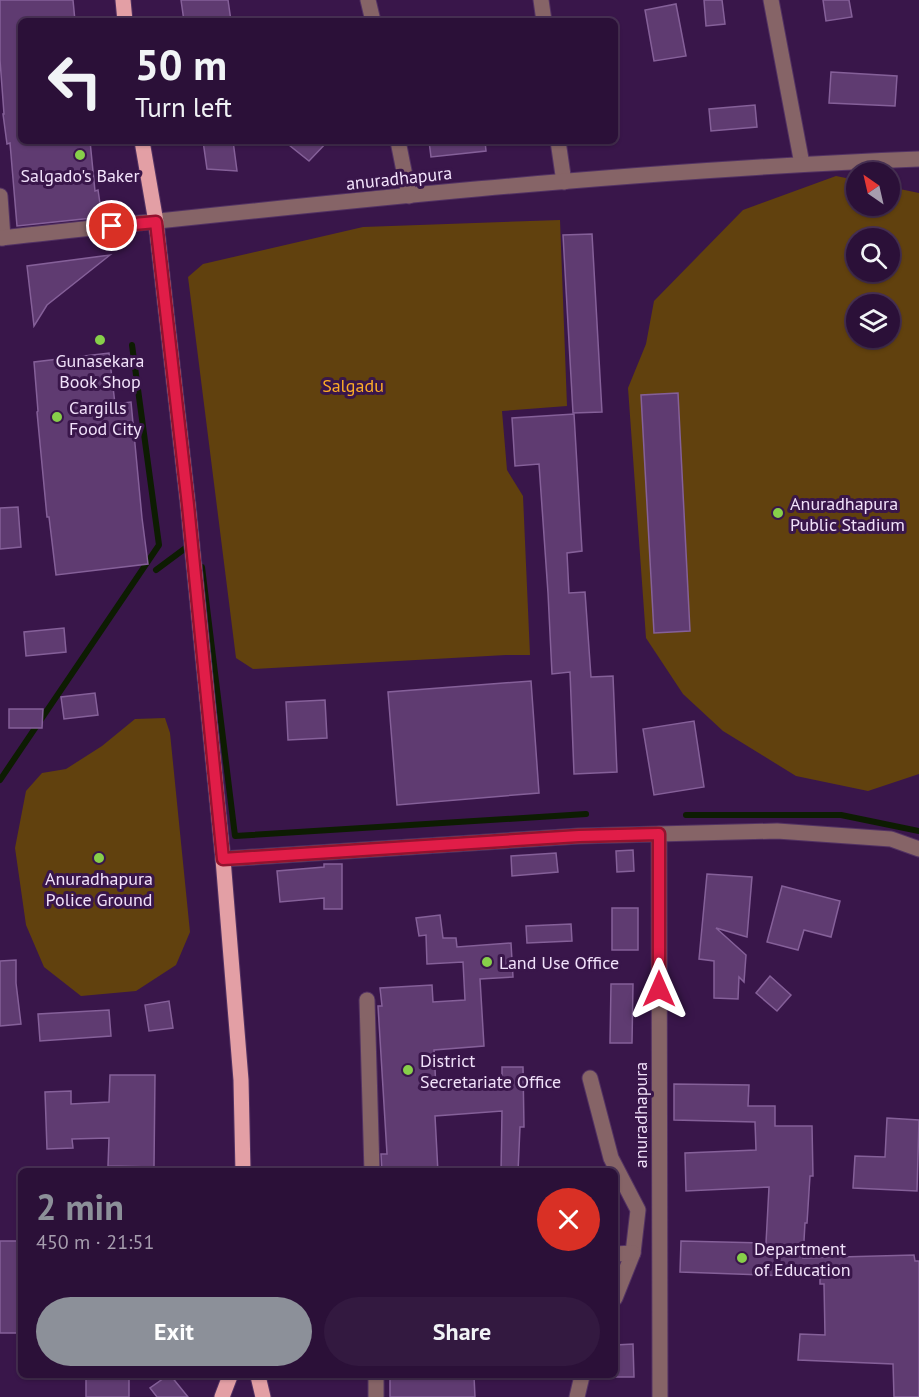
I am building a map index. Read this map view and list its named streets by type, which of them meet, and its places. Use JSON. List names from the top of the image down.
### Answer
{
  "streets": {
    "street": ["anuradhapura"]
  },
  "parks": ["Salgadu"],
  "places": [
    "Salgado's Baker",
    "Gunasekara Book Shop",
    "Cargills Food City",
    "Anuradhapura Public Stadium",
    "Anuradhapura Police Ground",
    "Land Use Office",
    "District Secretariate Office",
    "Department of Education"
  ],
  "north": "top left",
  "page": {
    "turn": ["50 m", "Turn left"],
    "heading": ["2 min", "450 m · 21:51"],
    "buttons": ["Exit", "Share"]
  }
}
